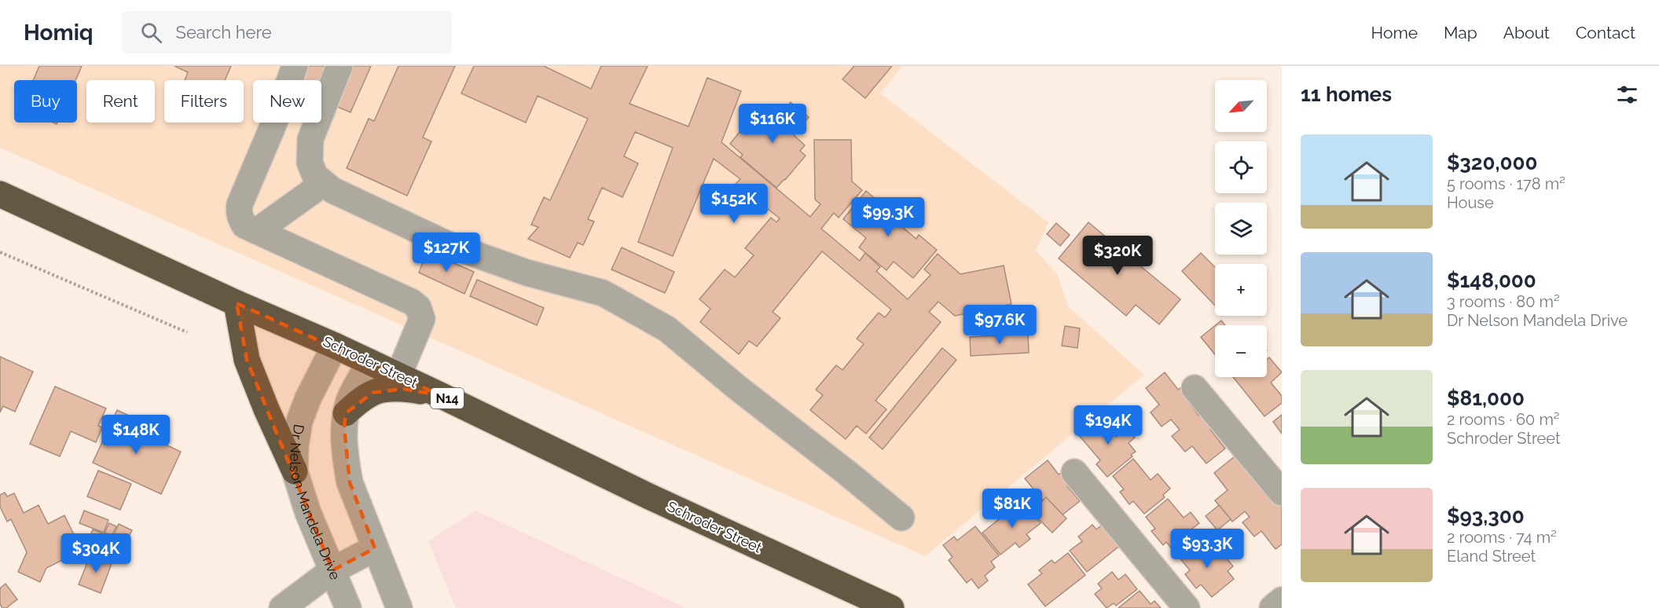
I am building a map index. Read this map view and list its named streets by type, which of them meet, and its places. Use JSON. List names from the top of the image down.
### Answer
{
  "streets": {
    "highway": ["Schroder Street", "N14"],
    "street": ["Dr Nelson Mandela Drive"]
  },
  "crossings": [
    ["Schroder Street", "Dr Nelson Mandela Drive"]
  ],
  "north": "bottom left",
  "page": {
    "header": "Homiq",
    "search": "Search here",
    "nav": [
      "Home",
      "Map",
      "About",
      "Contact"
    ],
    "heading": "11 homes",
    "map_buttons": ["+", "−"],
    "chip": [
      "Buy",
      "Rent",
      "Filters",
      "New"
    ],
    "price": [
      "$116K",
      "$152K",
      "$99.3K",
      "$127K",
      "$320K",
      "$97.6K",
      "$194K",
      "$148K",
      "$81K",
      "$93.3K",
      "$304K"
    ],
    "list": [
      {
        "name": "$320,000",
        "note": "5 rooms · 178 m² · House"
      },
      {
        "name": "$148,000",
        "note": "3 rooms · 80 m² · Dr Nelson Mandela Drive"
      },
      {
        "name": "$81,000",
        "note": "2 rooms · 60 m² · Schroder Street"
      },
      {
        "name": "$93,300",
        "note": "2 rooms · 74 m² · Eland Street"
      }
    ]
  }
}
